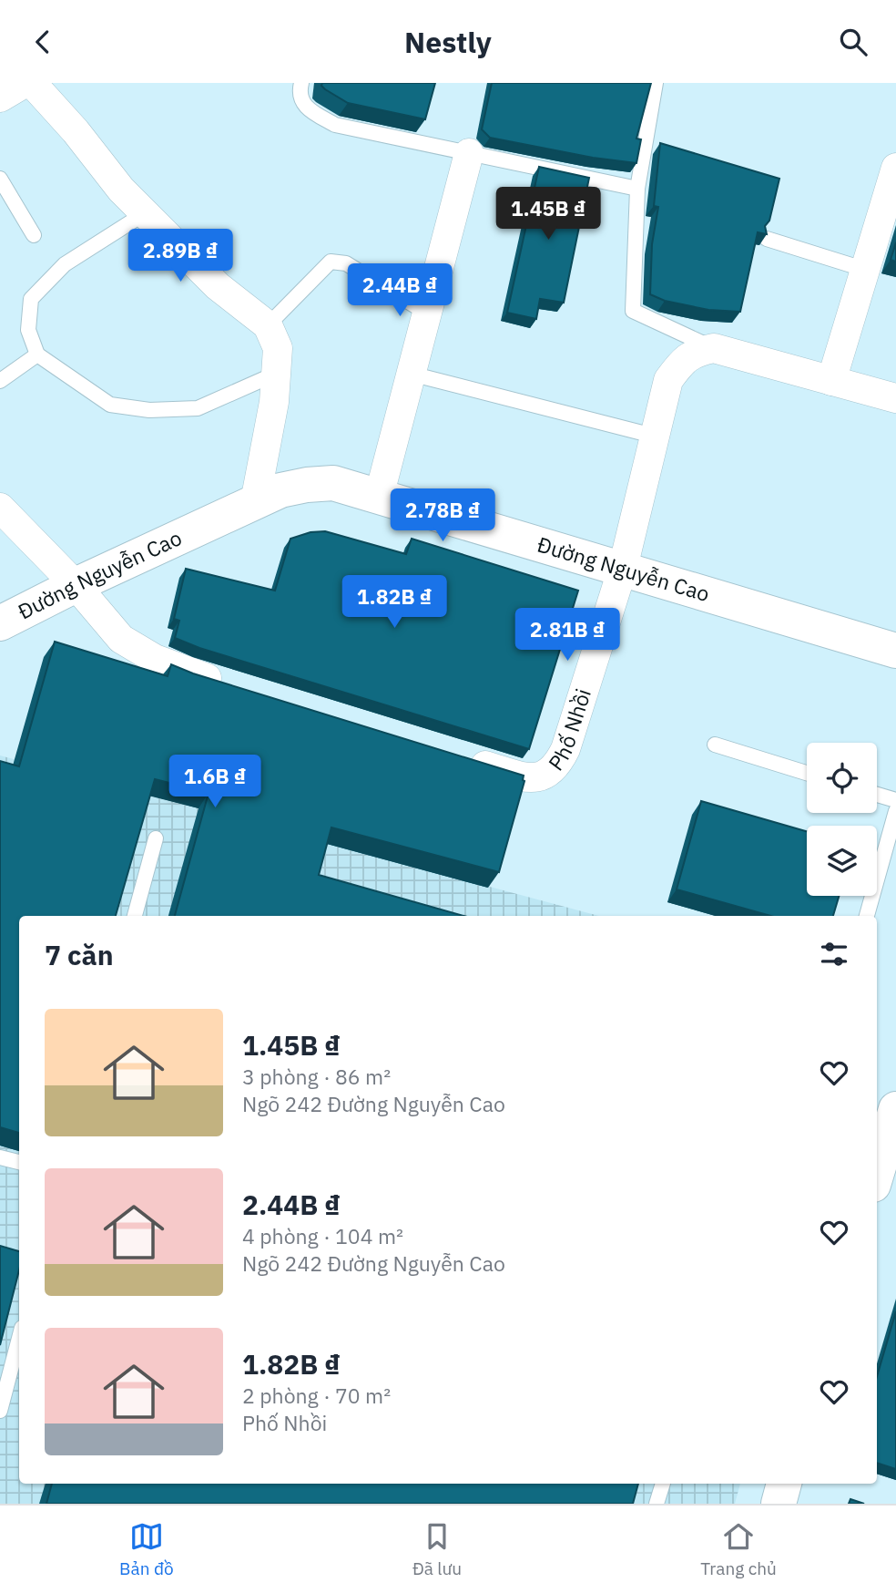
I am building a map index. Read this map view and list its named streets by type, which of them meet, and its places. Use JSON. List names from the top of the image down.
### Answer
{
  "streets": {
    "main road": ["Đường Nguyễn Cao"],
    "street": ["Phố Nhồi"]
  },
  "crossings": [
    ["Đường Nguyễn Cao", "Phố Nhồi"]
  ],
  "page": {
    "header": "Nestly",
    "price": [
      "1.45B ₫",
      "2.89B ₫",
      "2.44B ₫",
      "2.78B ₫",
      "1.82B ₫",
      "2.81B ₫",
      "1.6B ₫"
    ],
    "heading": "7 căn",
    "list": [
      {
        "name": "1.45B ₫",
        "note": "3 phòng · 86 m² · Ngõ 242 Đường Nguyễn Cao"
      },
      {
        "name": "2.44B ₫",
        "note": "4 phòng · 104 m² · Ngõ 242 Đường Nguyễn Cao"
      },
      {
        "name": "1.82B ₫",
        "note": "2 phòng · 70 m² · Phố Nhồi"
      }
    ],
    "tabs": ["Bản đồ", "Đã lưu", "Trang chủ"]
  }
}
